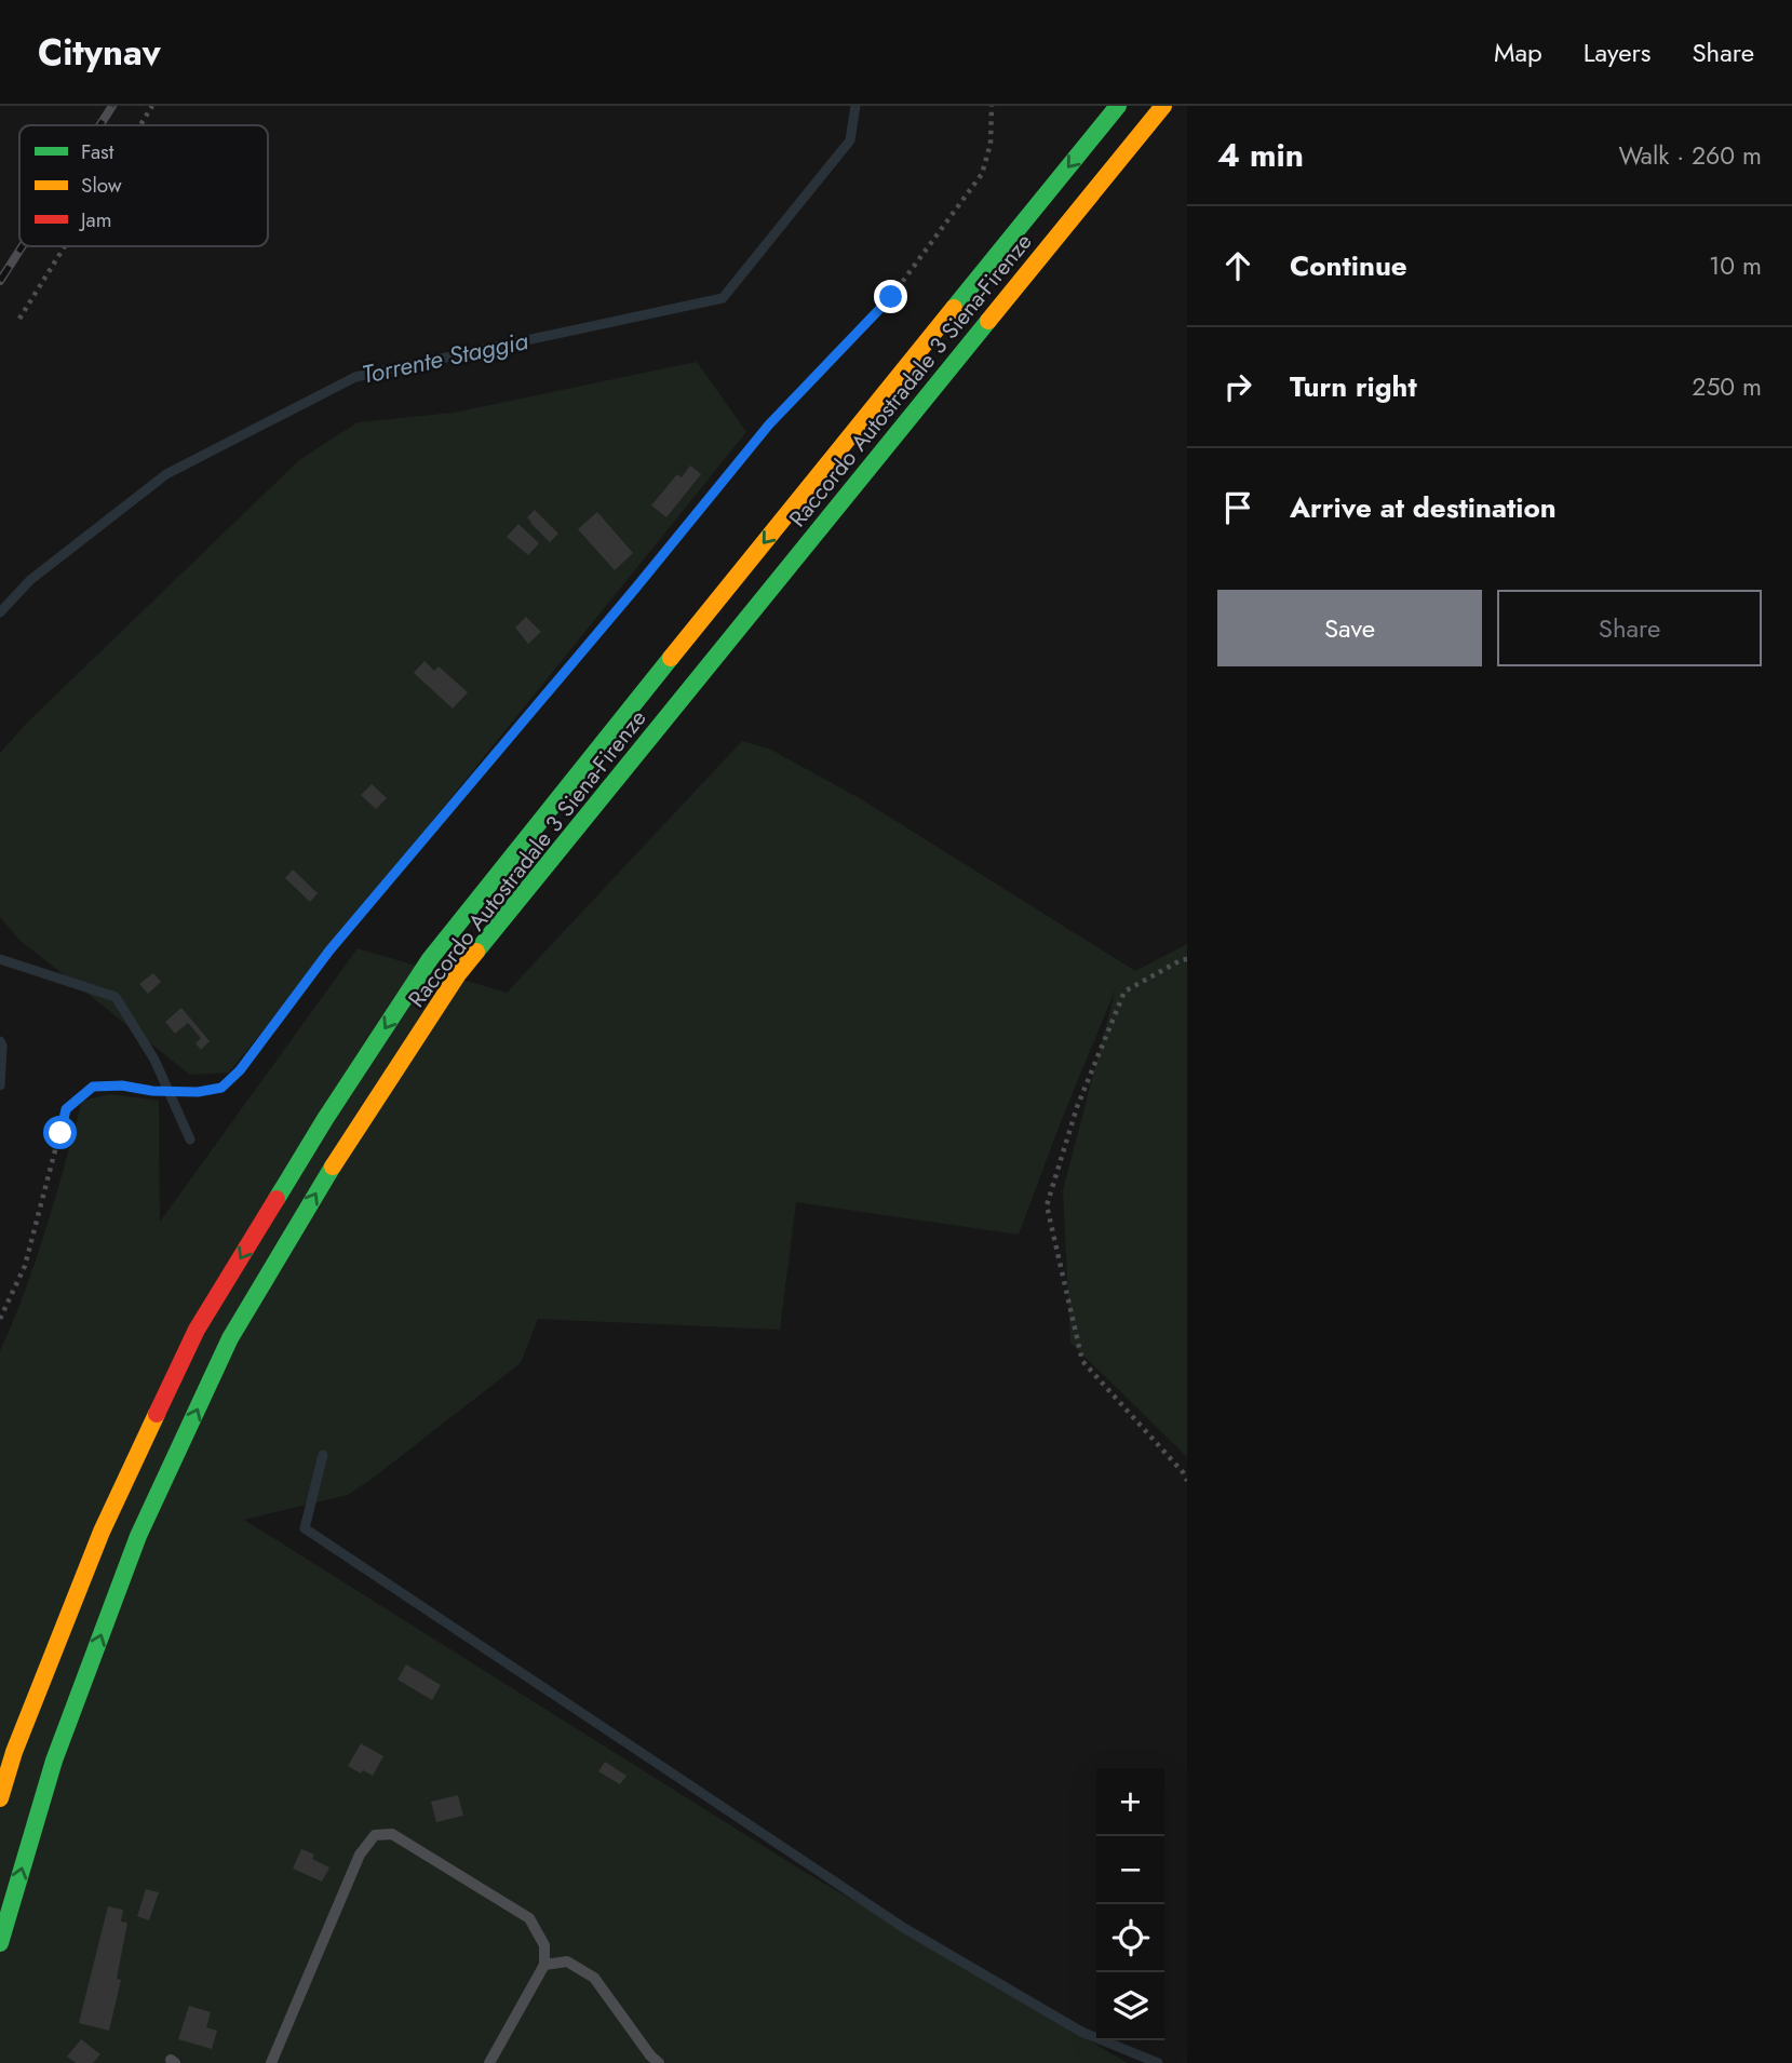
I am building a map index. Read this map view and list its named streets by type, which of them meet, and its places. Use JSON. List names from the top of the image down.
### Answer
{
  "streets": {
    "highway": ["Raccordo Autostradale 3 Siena-Firenze"]
  },
  "water": ["Torrente Staggia"],
  "legend": ["Fast", "Slow", "Jam"],
  "page": {
    "header": "Citynav",
    "nav": ["Map", "Layers", "Share"],
    "heading": ["4 min", "Walk · 260 m"],
    "list": [
      ["Continue", "10 m"],
      ["Turn right", "250 m"],
      "Arrive at destination"
    ],
    "buttons": ["Save", "Share"],
    "map_buttons": ["+", "−"]
  }
}
